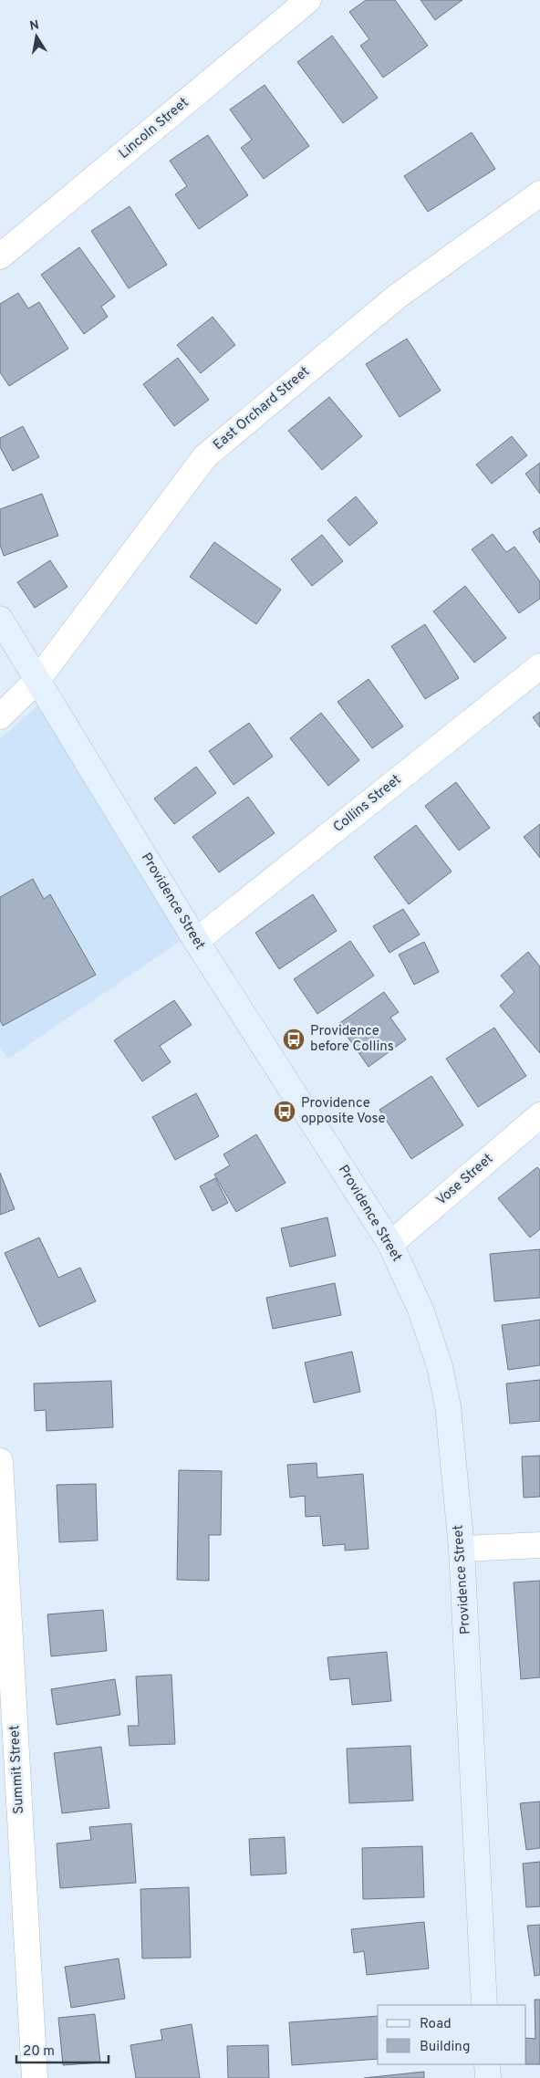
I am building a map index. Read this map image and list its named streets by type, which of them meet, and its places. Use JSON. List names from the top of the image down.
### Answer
{
  "streets": {
    "main road": ["Providence Street"],
    "street": [
      "Lincoln Street",
      "East Orchard Street",
      "Collins Street",
      "Vose Street",
      "Summit Street"
    ]
  },
  "crossings": [
    ["East Orchard Street", "Providence Street"],
    ["Collins Street", "Providence Street"],
    ["Providence Street", "Vose Street"]
  ],
  "places": {
    "bus stop": ["Providence before Collins", "Providence opposite Vose"]
  },
  "legend": ["Road", "Building"],
  "scale_bar": "20 m",
  "north": "top"
}
